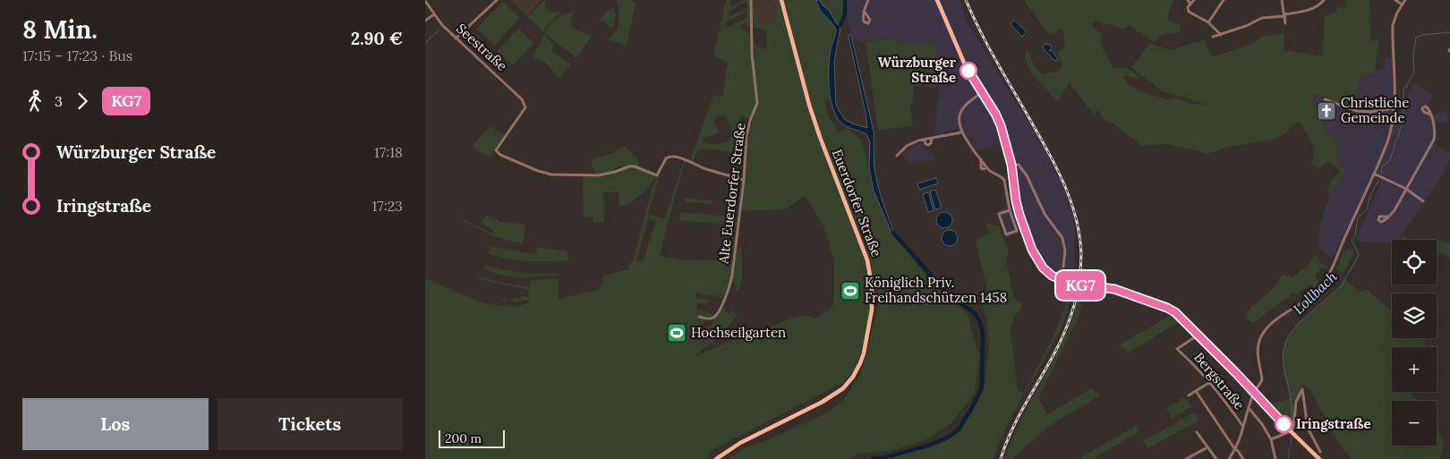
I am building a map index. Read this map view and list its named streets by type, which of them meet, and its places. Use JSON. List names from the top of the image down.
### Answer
{
  "streets": {
    "main road": ["Euerdorfer Straße"],
    "street": ["Seestraße", "Alte Euerdorfer Straße", "Bergstraße"]
  },
  "crossings": [
    ["Seestraße", "Alte Euerdorfer Straße"]
  ],
  "water": ["Lollbach"],
  "places": {
    "other": ["Würzburger Straße", "Iringstraße"],
    "church": ["Christliche Gemeinde"],
    "sports": ["Königlich Priv. Freihandschützen 1458", "Hochseilgarten"]
  },
  "lines": ["bus line KG7"],
  "scale_bar": "200 m",
  "page": {
    "heading": ["8 Min.", "17:15 – 17:23 · Bus", "2.90 €"],
    "on_map": "KG7",
    "legs": ["3", "KG7"],
    "list": [
      {
        "name": "Würzburger Straße",
        "value": "17:18"
      },
      {
        "name": "Iringstraße",
        "value": "17:23"
      }
    ],
    "map_buttons": ["+", "−"],
    "buttons": ["Los", "Tickets"],
    "scale": "200 m"
  }
}
